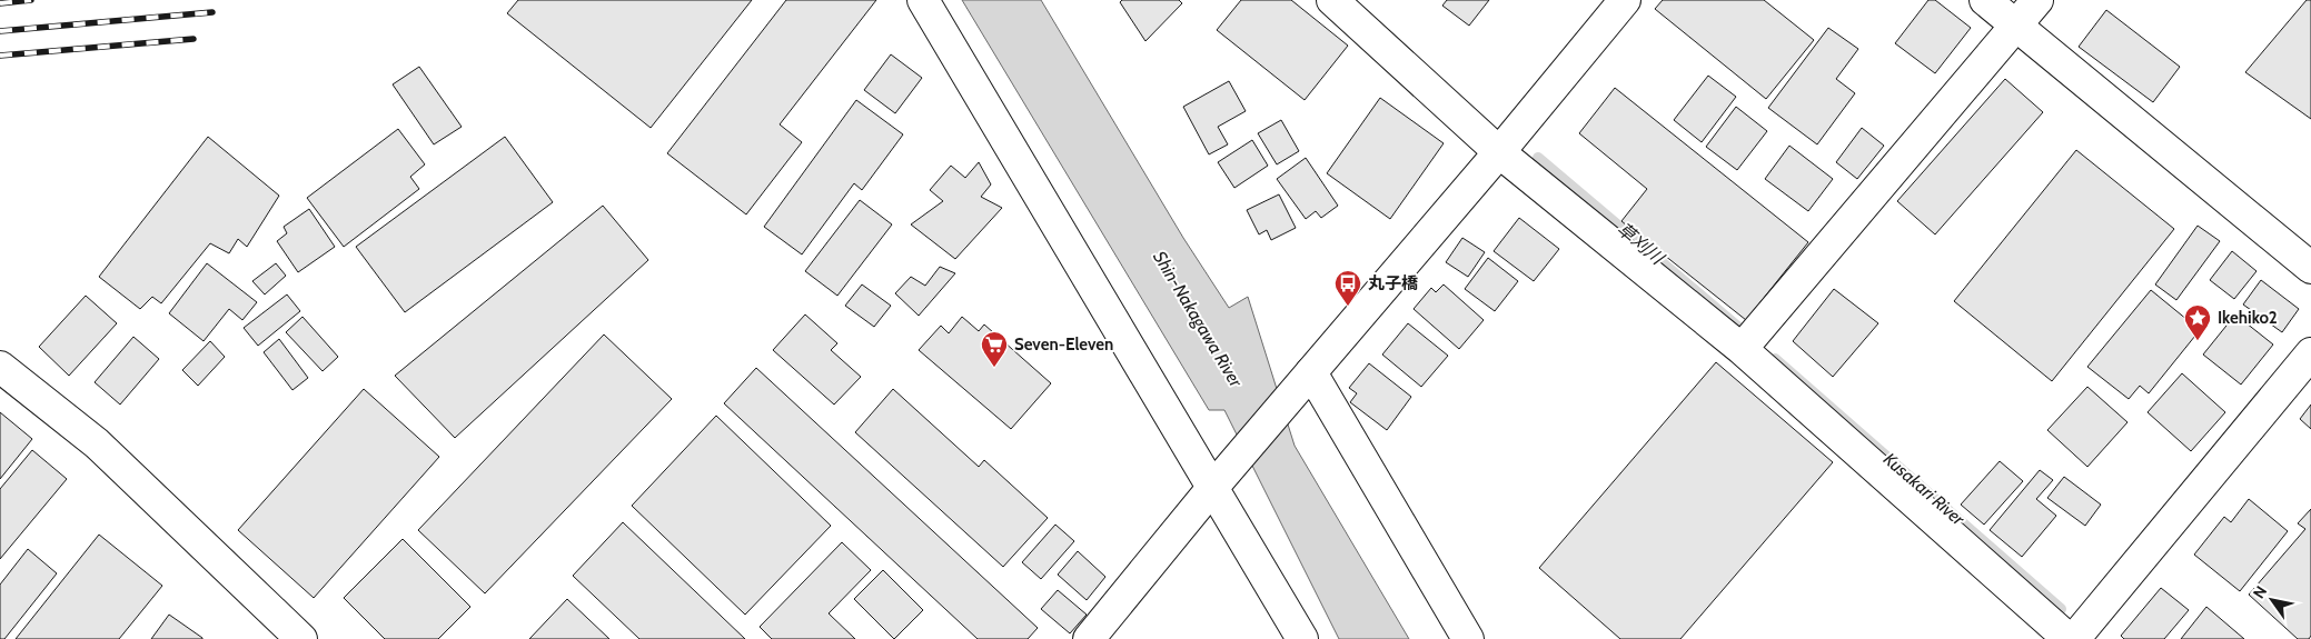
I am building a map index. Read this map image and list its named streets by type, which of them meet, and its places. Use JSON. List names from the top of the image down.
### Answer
{
  "water": ["草刈川", "Shin-Nakagawa River", "Kusakari River"],
  "places": {
    "bus stop": ["丸子橋"],
    "place": ["Ikehiko2"],
    "supermarket": ["Seven-Eleven"]
  },
  "north": "top left"
}
